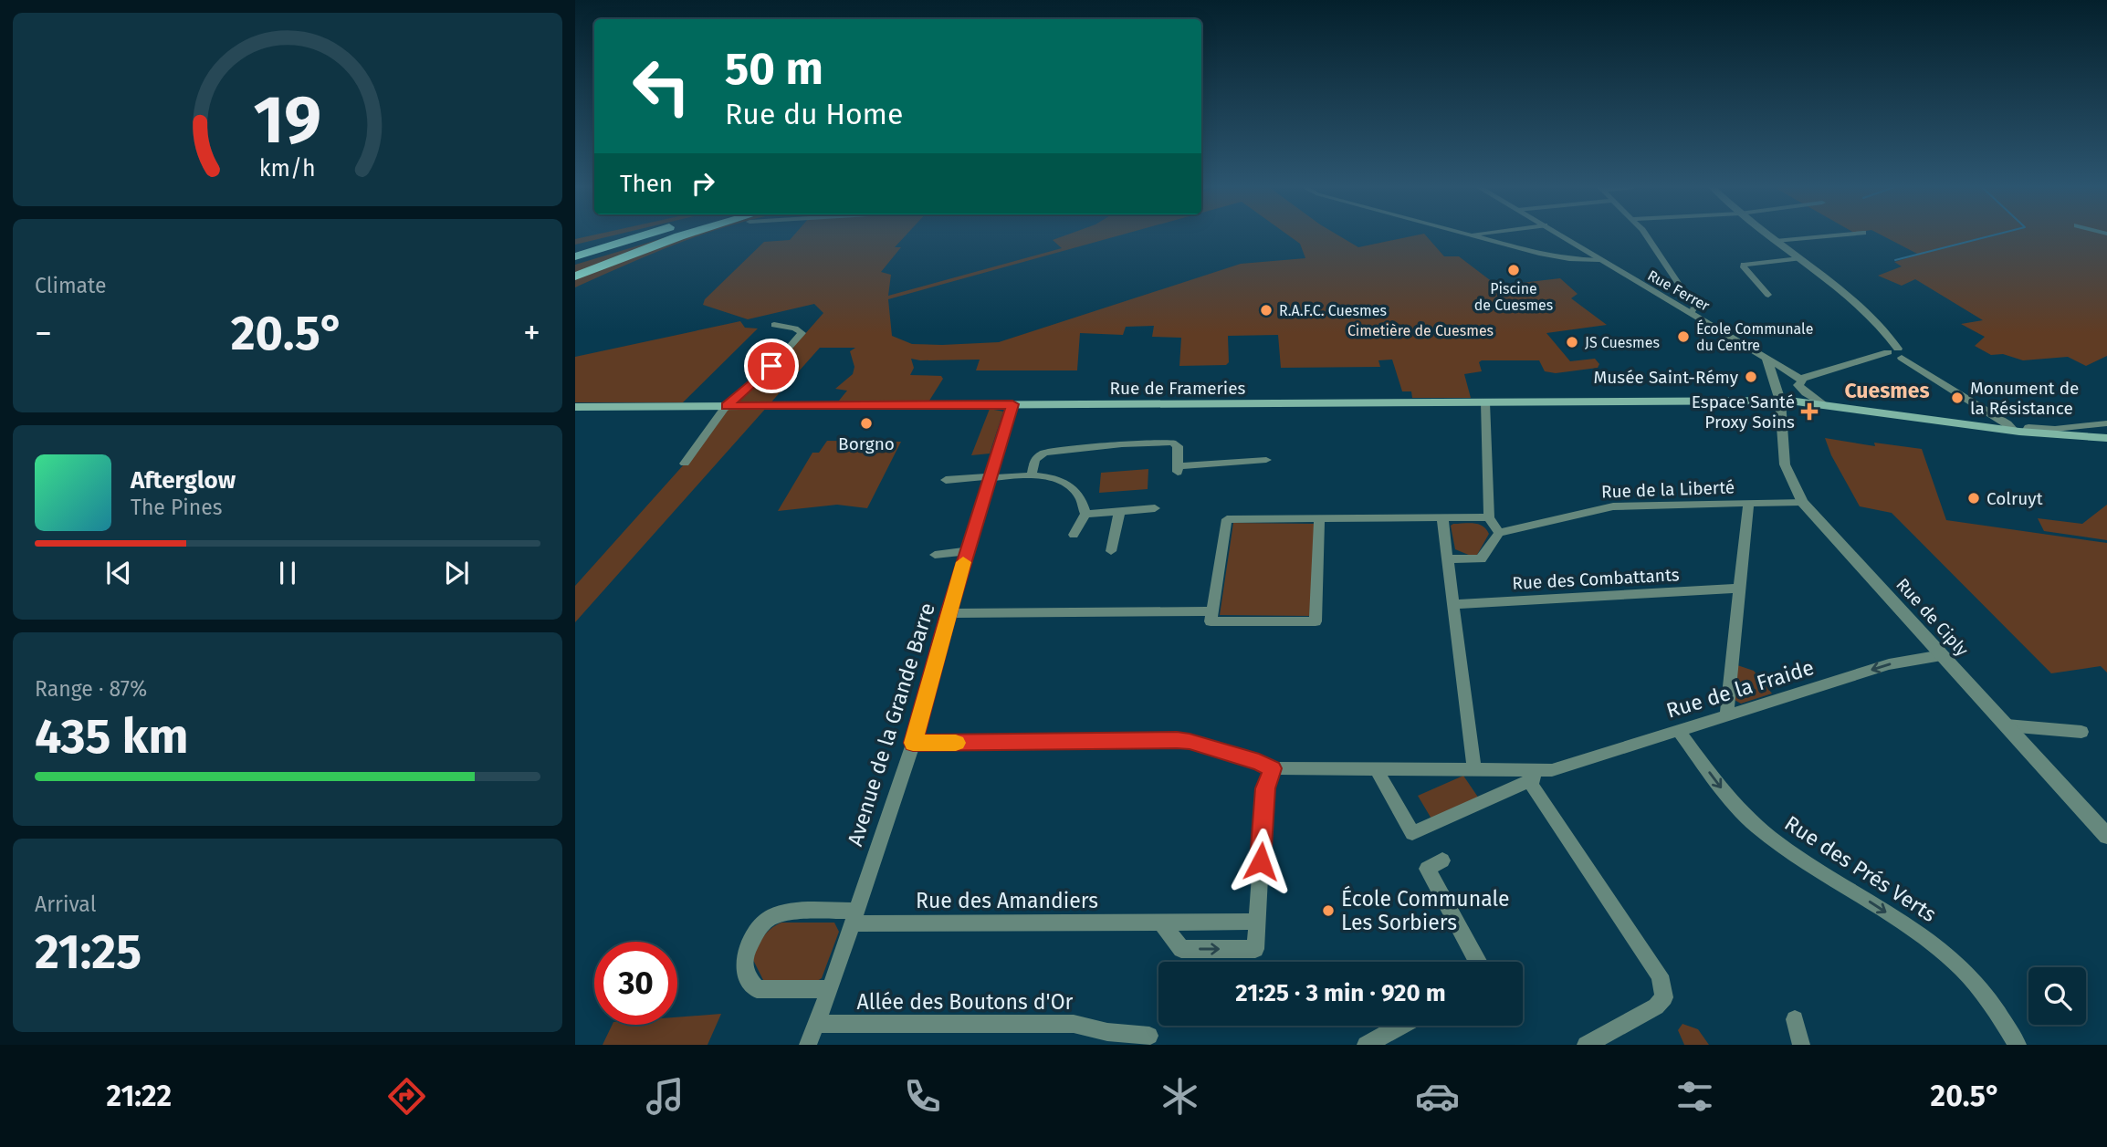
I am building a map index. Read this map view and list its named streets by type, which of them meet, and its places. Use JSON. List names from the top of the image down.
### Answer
{
  "streets": {
    "main road": ["Rue de Frameries"],
    "street": [
      "Rue Ferrer",
      "Rue de la Liberté",
      "Rue des Combattants",
      "Rue de Ciply",
      "Rue de la Fraide",
      "Avenue de la Grande Barre",
      "Rue des Prés Verts",
      "Rue des Amandiers",
      "Allée des Boutons d'Or"
    ]
  },
  "crossings": [
    ["Rue Ferrer", "Rue de Frameries"],
    ["Rue de Frameries", "Rue de Ciply"],
    ["Rue de Frameries", "Avenue de la Grande Barre"],
    ["Rue de la Liberté", "Rue de Ciply"],
    ["Rue de Ciply", "Rue de la Fraide"],
    ["Rue de la Fraide", "Avenue de la Grande Barre"],
    ["Rue de la Fraide", "Rue des Prés Verts"],
    ["Avenue de la Grande Barre", "Rue des Amandiers"],
    ["Avenue de la Grande Barre", "Allée des Boutons d'Or"]
  ],
  "one_way": ["Rue des Prés Verts"],
  "districts": ["Cuesmes"],
  "parks": ["Cimetière de Cuesmes"],
  "places": {
    "other": [
      "Piscine de Cuesmes",
      "R.A.F.C. Cuesmes",
      "École Communale du Centre",
      "JS Cuesmes",
      "Musée Saint-Rémy",
      "Monument de la Résistance",
      "Borgno",
      "Colruyt",
      "École Communale Les Sorbiers"
    ],
    "health": ["Espace Santé Proxy Soins"]
  },
  "page": {
    "turn": ["50 m", "Rue du Home"],
    "then": "Then",
    "tile": [
      "Climate",
      ["Range · 87%", "435 km"],
      ["Arrival", "21:25"]
    ],
    "heat": ["−", "20.5°", "+"],
    "song": ["Afterglow", "The Pines"],
    "limit": "30",
    "trip": "21:25 · 3 min · 920 m",
    "tabs": ["21:22", "20.5°"],
    "gauge": ["19", "km/h"]
  }
}
